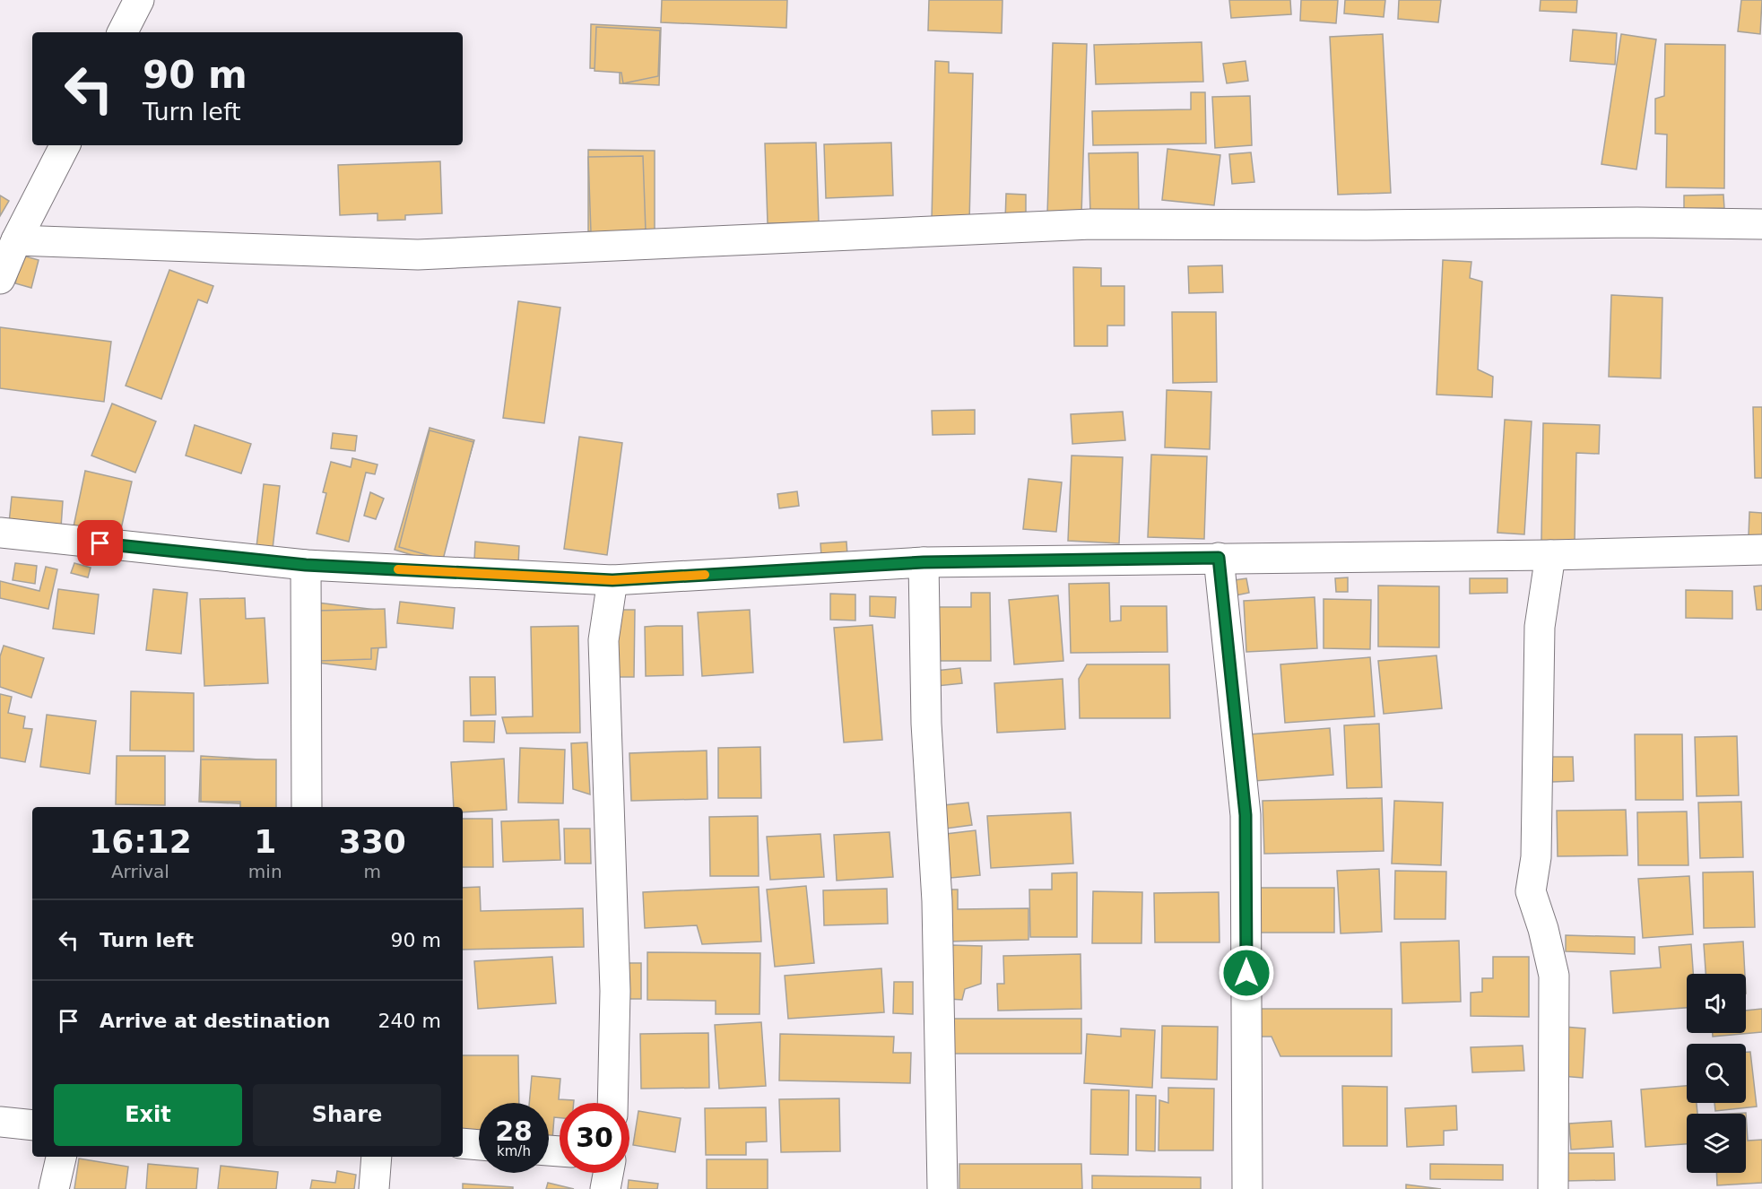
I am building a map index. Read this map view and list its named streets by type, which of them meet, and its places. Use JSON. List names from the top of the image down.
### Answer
{
  "page": {
    "turn": ["90 m", "Turn left"],
    "eta": [
      "16:12",
      "Arrival",
      "1",
      "min",
      "330",
      "m"
    ],
    "list": [
      {
        "name": "Turn left",
        "value": "90 m"
      },
      {
        "name": "Arrive at destination",
        "value": "240 m"
      }
    ],
    "buttons": ["Exit", "Share"],
    "speed": "28 km/h",
    "limit": "30"
  }
}
